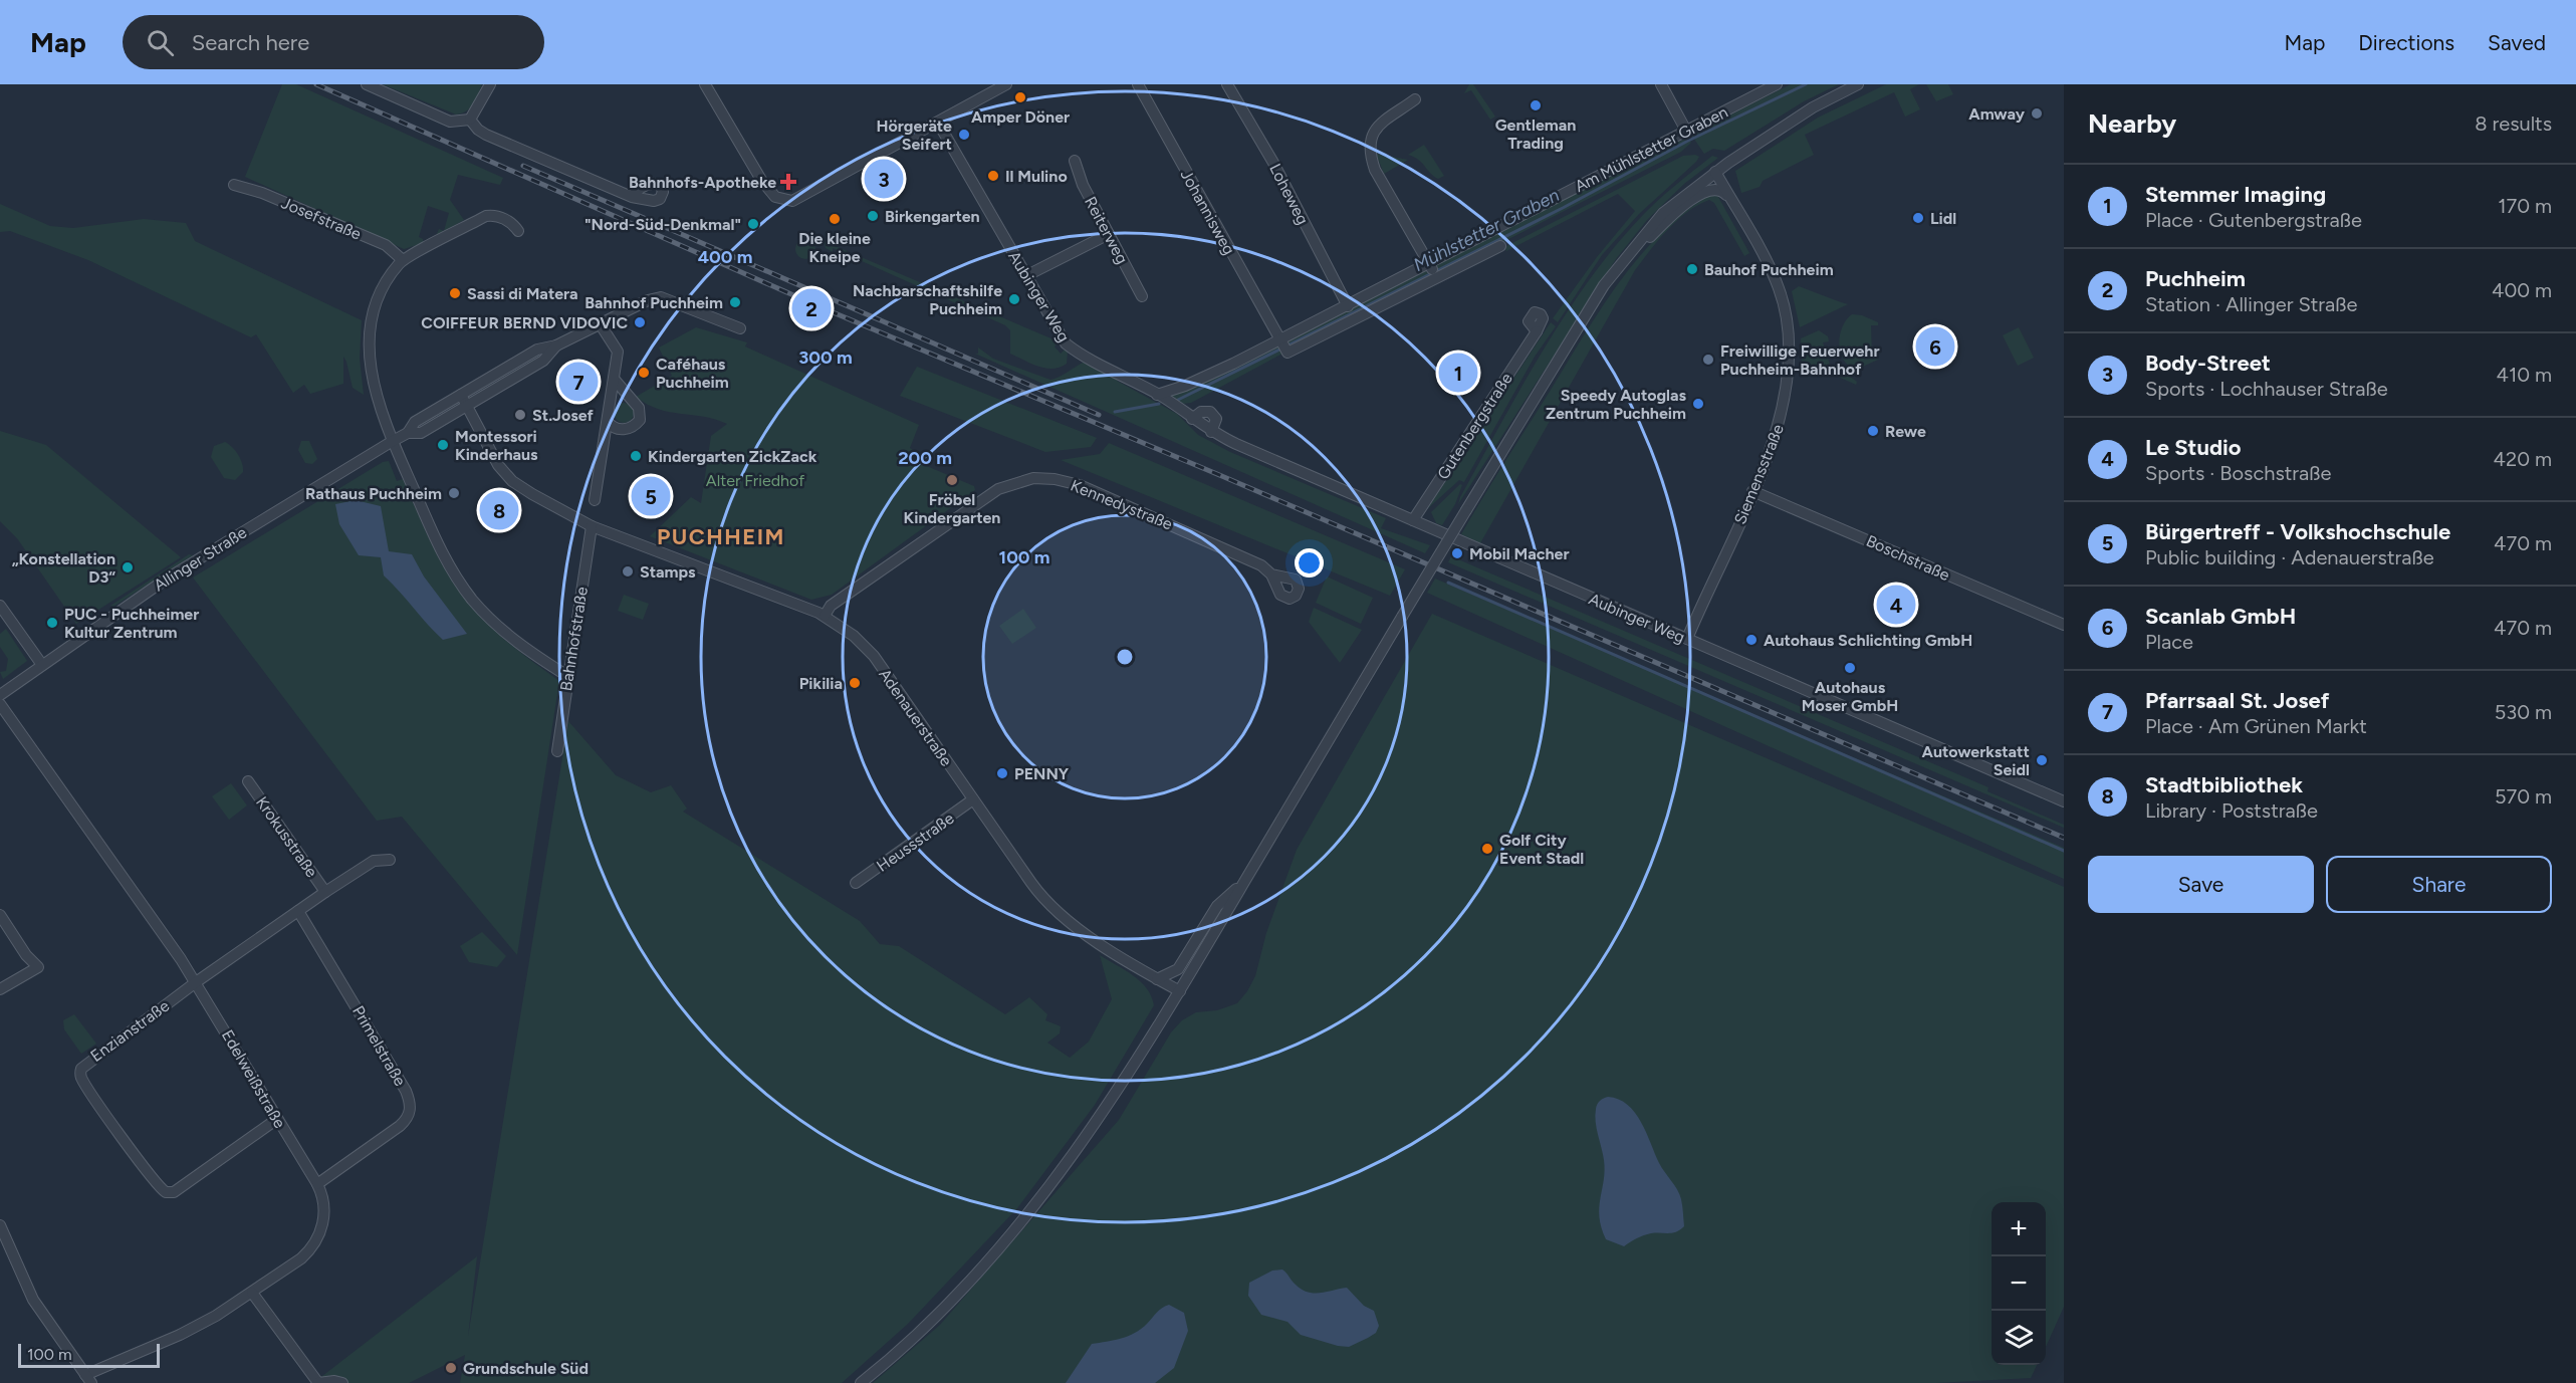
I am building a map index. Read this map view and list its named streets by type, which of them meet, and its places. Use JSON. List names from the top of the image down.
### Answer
{
  "streets": {
    "street": [
      "Am Mühlstetter Graben",
      "Loheweg",
      "Johannisweg",
      "Josefstraße",
      "Reiterweg",
      "Aubinger Weg",
      "Gutenbergstraße",
      "Siemensstraße",
      "Kennedystraße",
      "Boschstraße",
      "Allinger Straße",
      "Bahnhofstraße",
      "Adenauerstraße",
      "Krokusstraße",
      "Heussstraße",
      "Enzianstraße",
      "Primelstraße",
      "Edelweißstraße"
    ]
  },
  "crossings": [
    ["Am Mühlstetter Graben", "Loheweg"],
    ["Am Mühlstetter Graben", "Johannisweg"],
    ["Am Mühlstetter Graben", "Aubinger Weg"],
    ["Aubinger Weg", "Gutenbergstraße"],
    ["Aubinger Weg", "Siemensstraße"],
    ["Siemensstraße", "Boschstraße"],
    ["Kennedystraße", "Adenauerstraße"],
    ["Allinger Straße", "Adenauerstraße"],
    ["Bahnhofstraße", "Adenauerstraße"],
    ["Adenauerstraße", "Heussstraße"],
    ["Krokusstraße", "Enzianstraße"],
    ["Enzianstraße", "Primelstraße"],
    ["Enzianstraße", "Edelweißstraße"],
    ["Primelstraße", "Edelweißstraße"]
  ],
  "districts": ["PUCHHEIM"],
  "water": ["Mühlstetter Graben"],
  "parks": ["Alter Friedhof"],
  "places": {
    "other": [
      "Amper Döner",
      "Gentleman Trading",
      "Amway",
      "Hörgeräte Seifert",
      "Il Mulino",
      "Birkengarten",
      "Lidl",
      "Die kleine Kneipe",
      "\"Nord-Süd-Denkmal\"",
      "Bauhof Puchheim",
      "Sassi di Matera",
      "Nachbarschaftshilfe Puchheim",
      "Bahnhof Puchheim",
      "COIFFEUR BERND VIDOVIC",
      "Freiwillige Feuerwehr Puchheim-Bahnhof",
      "Caféhaus Puchheim",
      "Speedy Autoglas Zentrum Puchheim",
      "St.Josef",
      "Rewe",
      "Montessori Kinderhaus",
      "Kindergarten ZickZack",
      "Fröbel Kindergarten",
      "Rathaus Puchheim",
      "Mobil Macher",
      "„Konstellation D3“",
      "Stamps",
      "PUC - Puchheimer Kultur Zentrum",
      "Autohaus Schlichting GmbH",
      "Autohaus Moser GmbH",
      "Pikilia",
      "Autowerkstatt Seidl",
      "PENNY",
      "Golf City Event Stadl",
      "Grundschule Süd"
    ],
    "health": ["Bahnhofs-Apotheke"]
  },
  "scale_bar": "100 m",
  "page": {
    "header": "Map",
    "search": "Search here",
    "nav": ["Map", "Directions", "Saved"],
    "heading": ["Nearby", "8 results"],
    "pins": [
      "3",
      "2",
      "6",
      "1",
      "7",
      "5",
      "8",
      "4"
    ],
    "list": [
      {
        "mark": "1",
        "name": "Stemmer Imaging",
        "note": "Place · Gutenbergstraße",
        "value": "170 m"
      },
      {
        "mark": "2",
        "name": "Puchheim",
        "note": "Station · Allinger Straße",
        "value": "400 m"
      },
      {
        "mark": "3",
        "name": "Body-Street",
        "note": "Sports · Lochhauser Straße",
        "value": "410 m"
      },
      {
        "mark": "4",
        "name": "Le Studio",
        "note": "Sports · Boschstraße",
        "value": "420 m"
      },
      {
        "mark": "5",
        "name": "Bürgertreff - Volkshochschule",
        "note": "Public building · Adenauerstraße",
        "value": "470 m"
      },
      {
        "mark": "6",
        "name": "Scanlab GmbH",
        "note": "Place",
        "value": "470 m"
      },
      {
        "mark": "7",
        "name": "Pfarrsaal St. Josef",
        "note": "Place · Am Grünen Markt",
        "value": "530 m"
      },
      {
        "mark": "8",
        "name": "Stadtbibliothek",
        "note": "Library · Poststraße",
        "value": "570 m"
      }
    ],
    "buttons": ["Save", "Share"],
    "map_buttons": ["+", "−"],
    "scale": "100 m"
  },
  "rings": [
    "400 m",
    "300 m",
    "200 m",
    "100 m"
  ]
}
